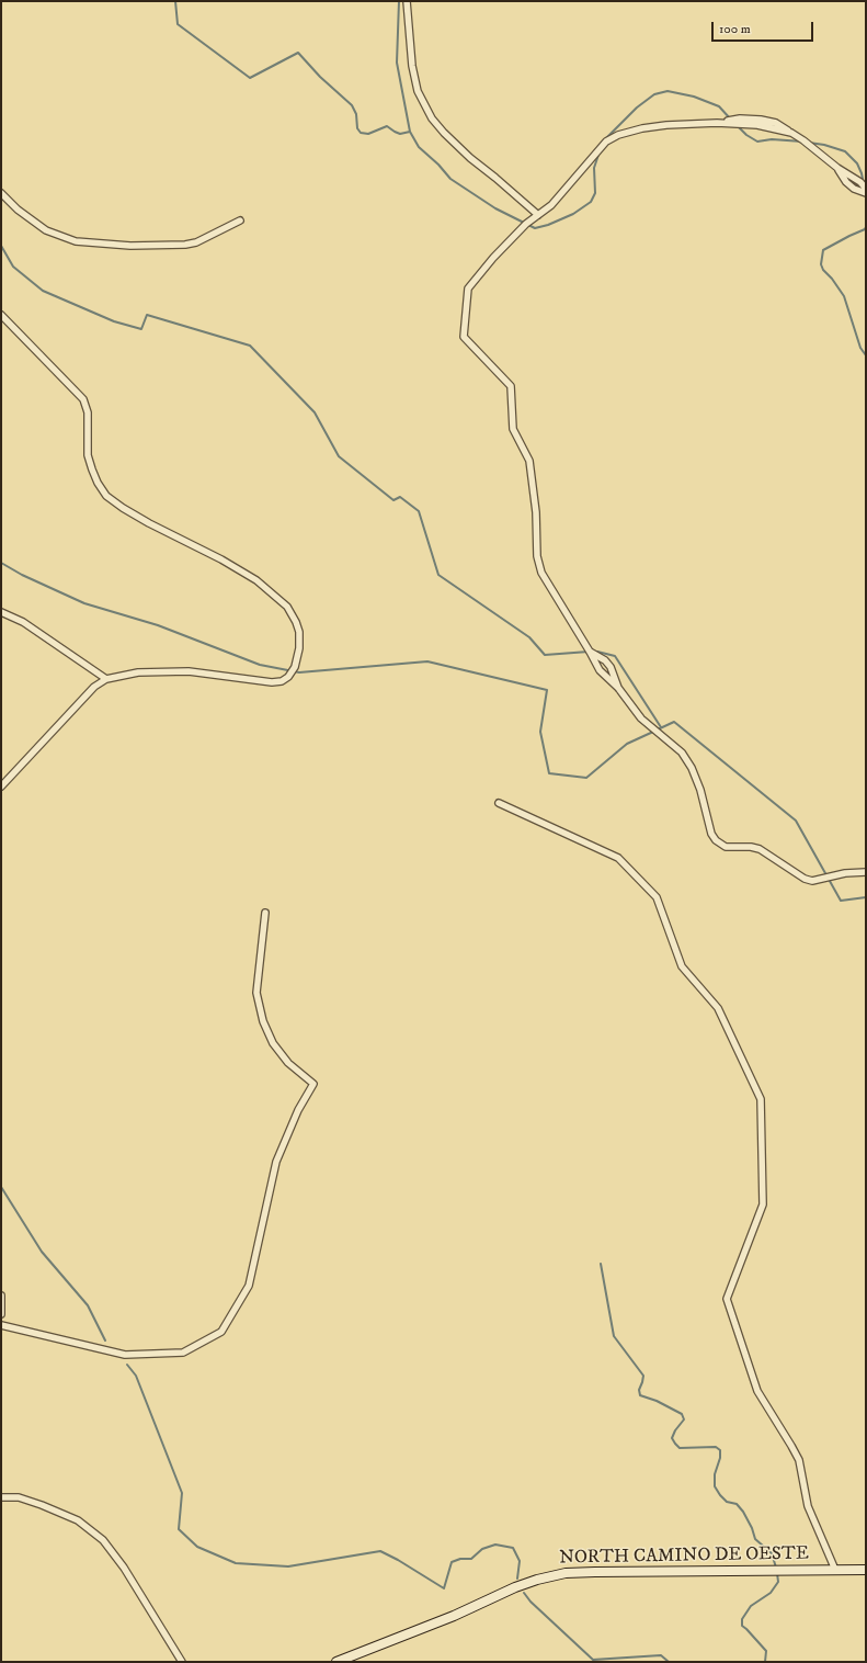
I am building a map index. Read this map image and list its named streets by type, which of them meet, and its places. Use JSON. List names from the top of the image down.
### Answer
{
  "streets": {
    "street": ["NORTH CAMINO DE OESTE"]
  },
  "scale_bar": "100 m"
}
